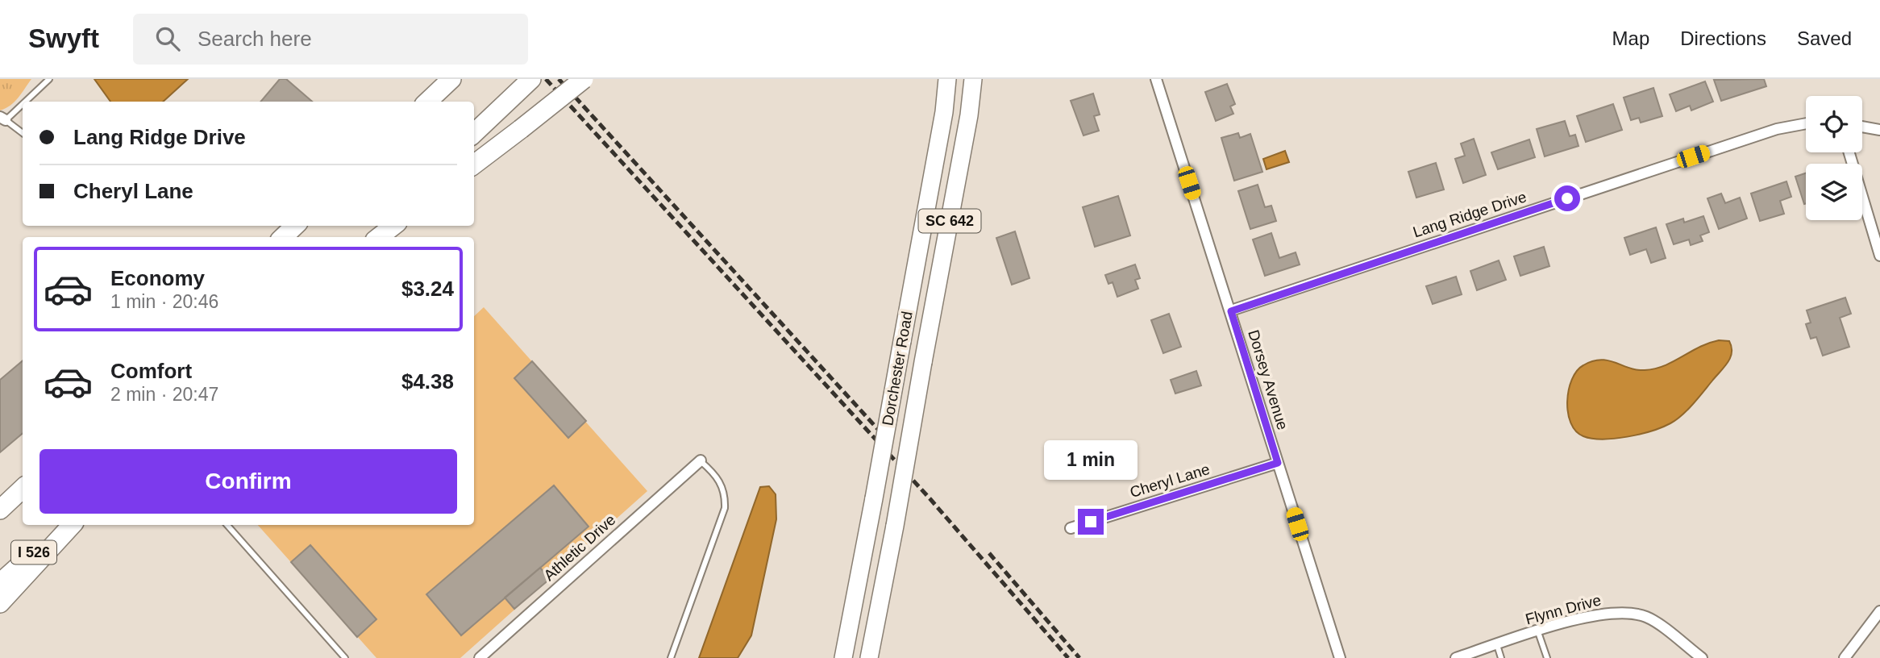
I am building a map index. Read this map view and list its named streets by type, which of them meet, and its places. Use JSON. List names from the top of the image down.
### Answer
{
  "streets": {
    "highway": ["I 526"],
    "main road": ["SC 642", "Dorchester Road"],
    "street": [
      "Lang Ridge Drive",
      "Dorsey Avenue",
      "Cheryl Lane",
      "Athletic Drive",
      "Flynn Drive"
    ]
  },
  "crossings": [
    ["Lang Ridge Drive", "Dorsey Avenue"],
    ["Dorsey Avenue", "Cheryl Lane"]
  ],
  "page": {
    "header": "Swyft",
    "search": "Search here",
    "nav": ["Map", "Directions", "Saved"],
    "banner": ["Lang Ridge Drive", "Cheryl Lane"],
    "list": [
      {
        "name": "Economy",
        "note": "1 min · 20:46",
        "value": "$3.24"
      },
      {
        "name": "Comfort",
        "note": "2 min · 20:47",
        "value": "$4.38"
      }
    ],
    "buttons": "Confirm",
    "bubble": "1 min"
  }
}
